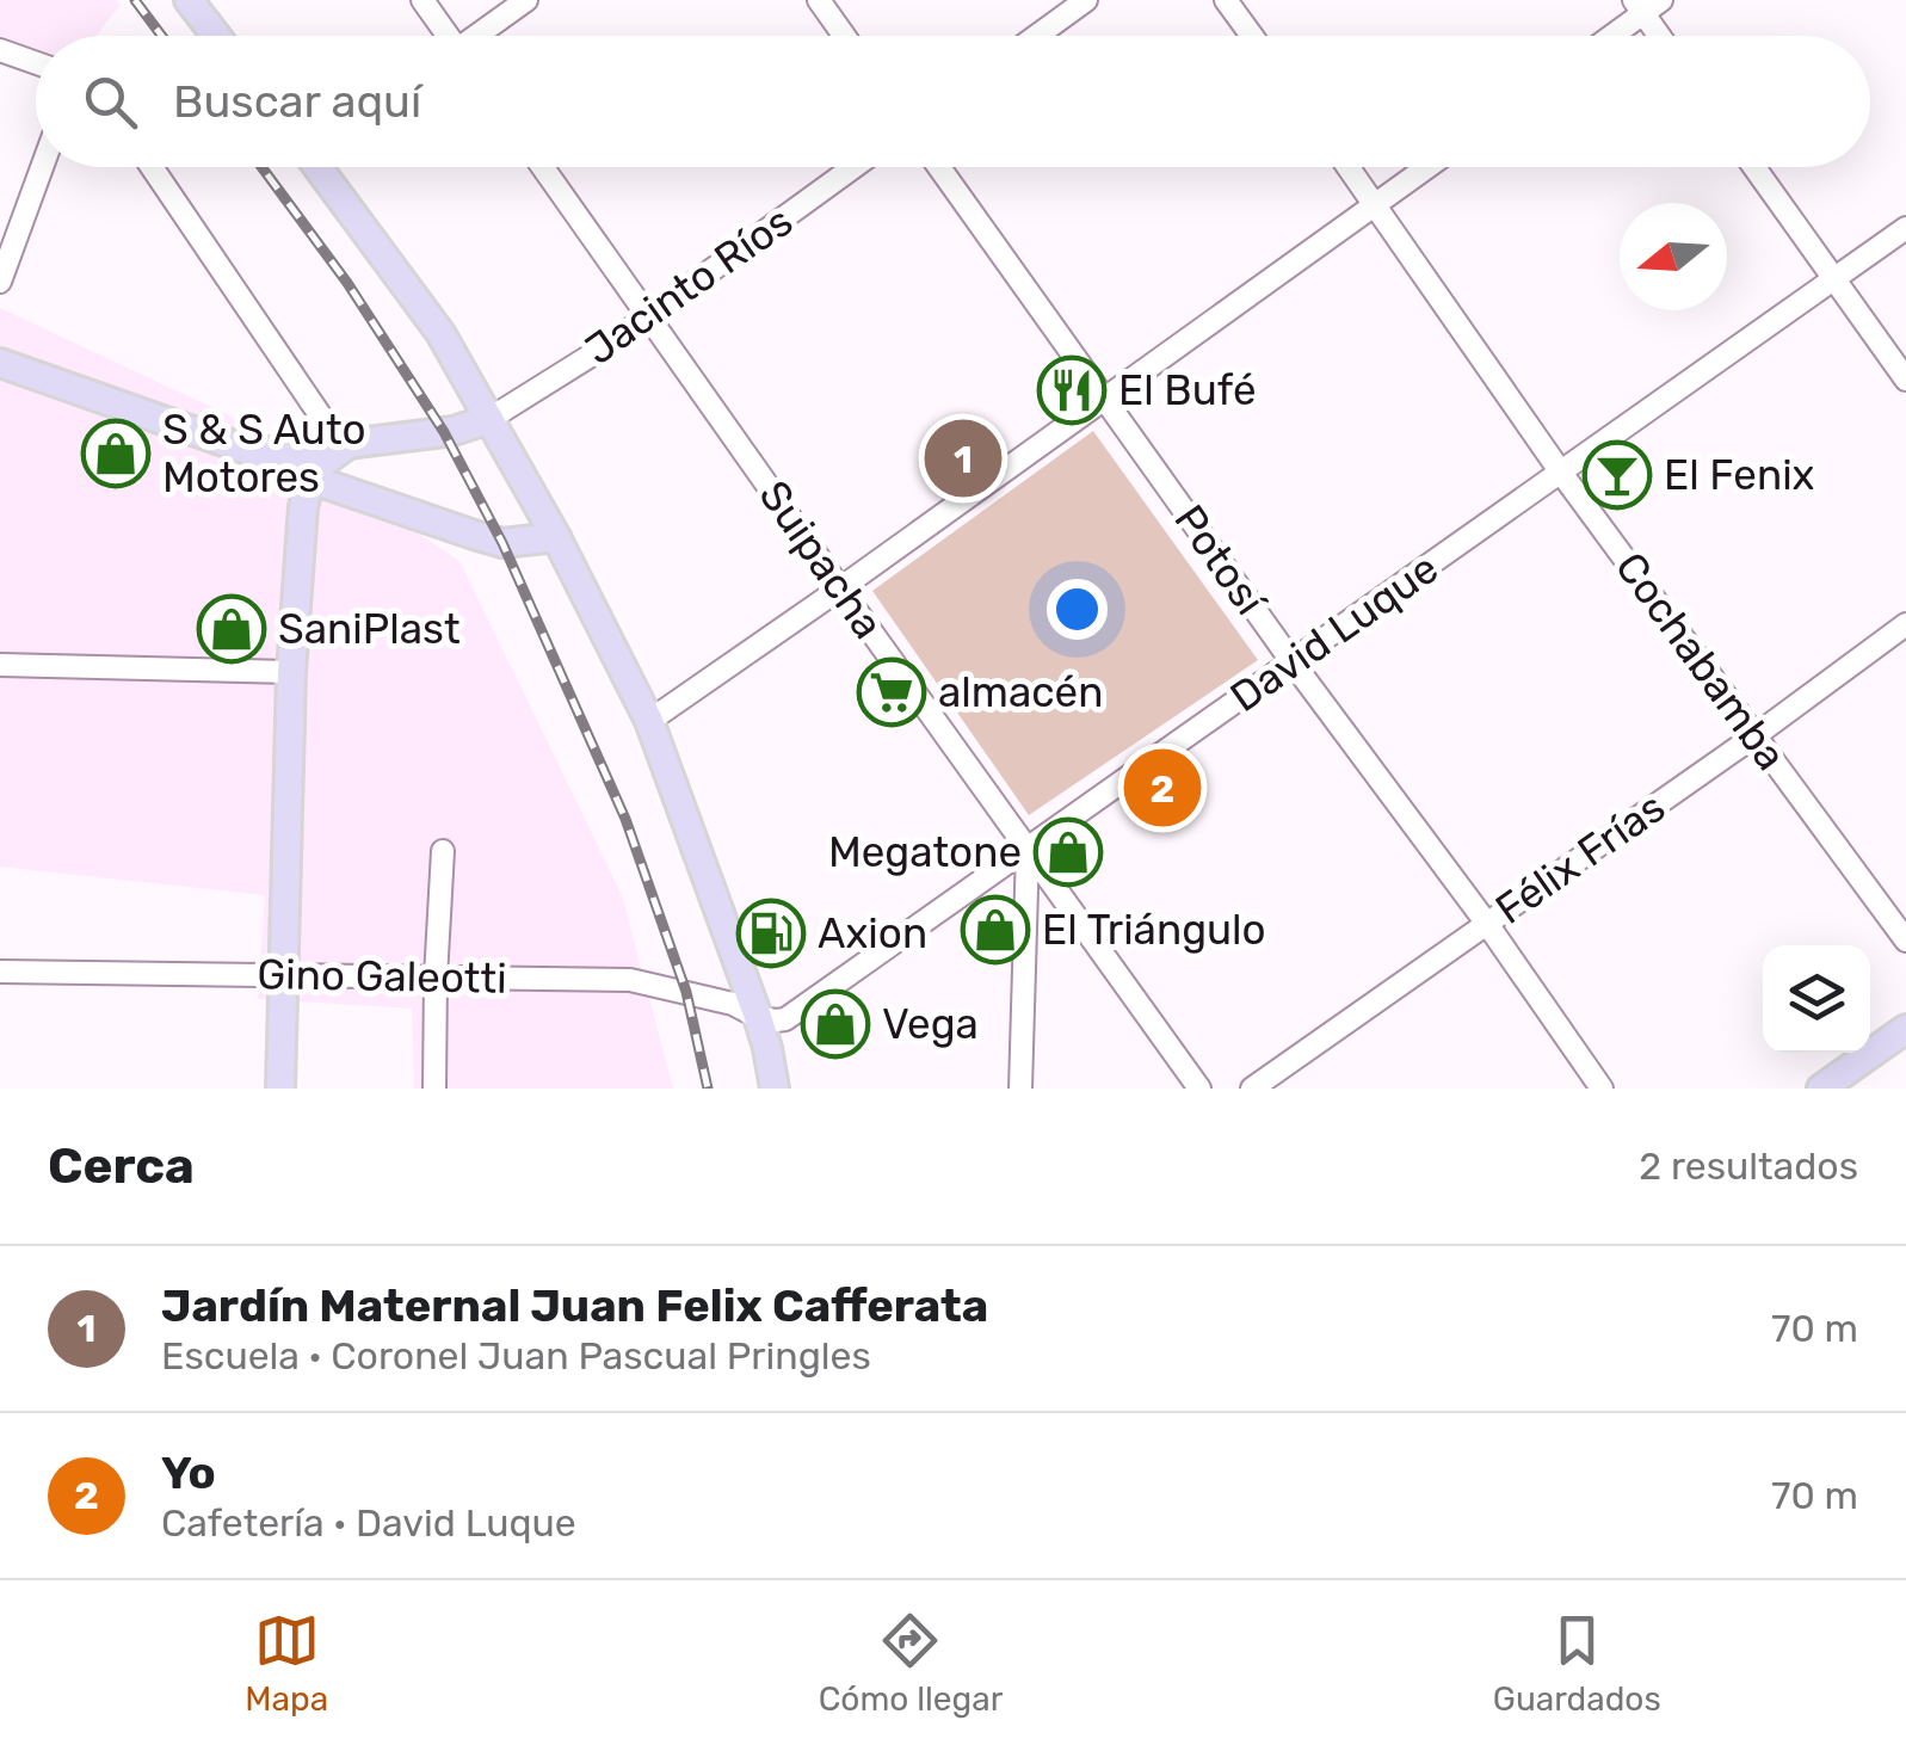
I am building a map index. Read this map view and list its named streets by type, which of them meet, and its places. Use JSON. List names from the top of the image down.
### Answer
{
  "streets": {
    "street": [
      "Jacinto Ríos",
      "Suipacha",
      "Potosí",
      "David Luque",
      "Cochabamba",
      "Félix Frías",
      "Gino Galeotti"
    ]
  },
  "crossings": [
    ["Jacinto Ríos", "Suipacha"],
    ["Suipacha", "David Luque"],
    ["Potosí", "David Luque"],
    ["Potosí", "Félix Frías"],
    ["David Luque", "Cochabamba"],
    ["David Luque", "Gino Galeotti"],
    ["Cochabamba", "Félix Frías"]
  ],
  "places": {
    "restaurant": ["El Bufé"],
    "shop": [
      "S & S Auto Motores",
      "SaniPlast",
      "Megatone",
      "El Triángulo",
      "Vega"
    ],
    "bar": ["El Fenix"],
    "supermarket": ["almacén"],
    "fuel station": ["Axion"]
  },
  "north": "left",
  "page": {
    "search": "Buscar aquí",
    "pins": ["1", "2"],
    "heading": ["Cerca", "2 resultados"],
    "list": [
      {
        "mark": "1",
        "name": "Jardín Maternal Juan Felix Cafferata",
        "note": "Escuela · Coronel Juan Pascual Pringles",
        "value": "70 m"
      },
      {
        "mark": "2",
        "name": "Yo",
        "note": "Cafetería · David Luque",
        "value": "70 m"
      }
    ],
    "nav": ["Mapa", "Cómo llegar", "Guardados"]
  }
}
